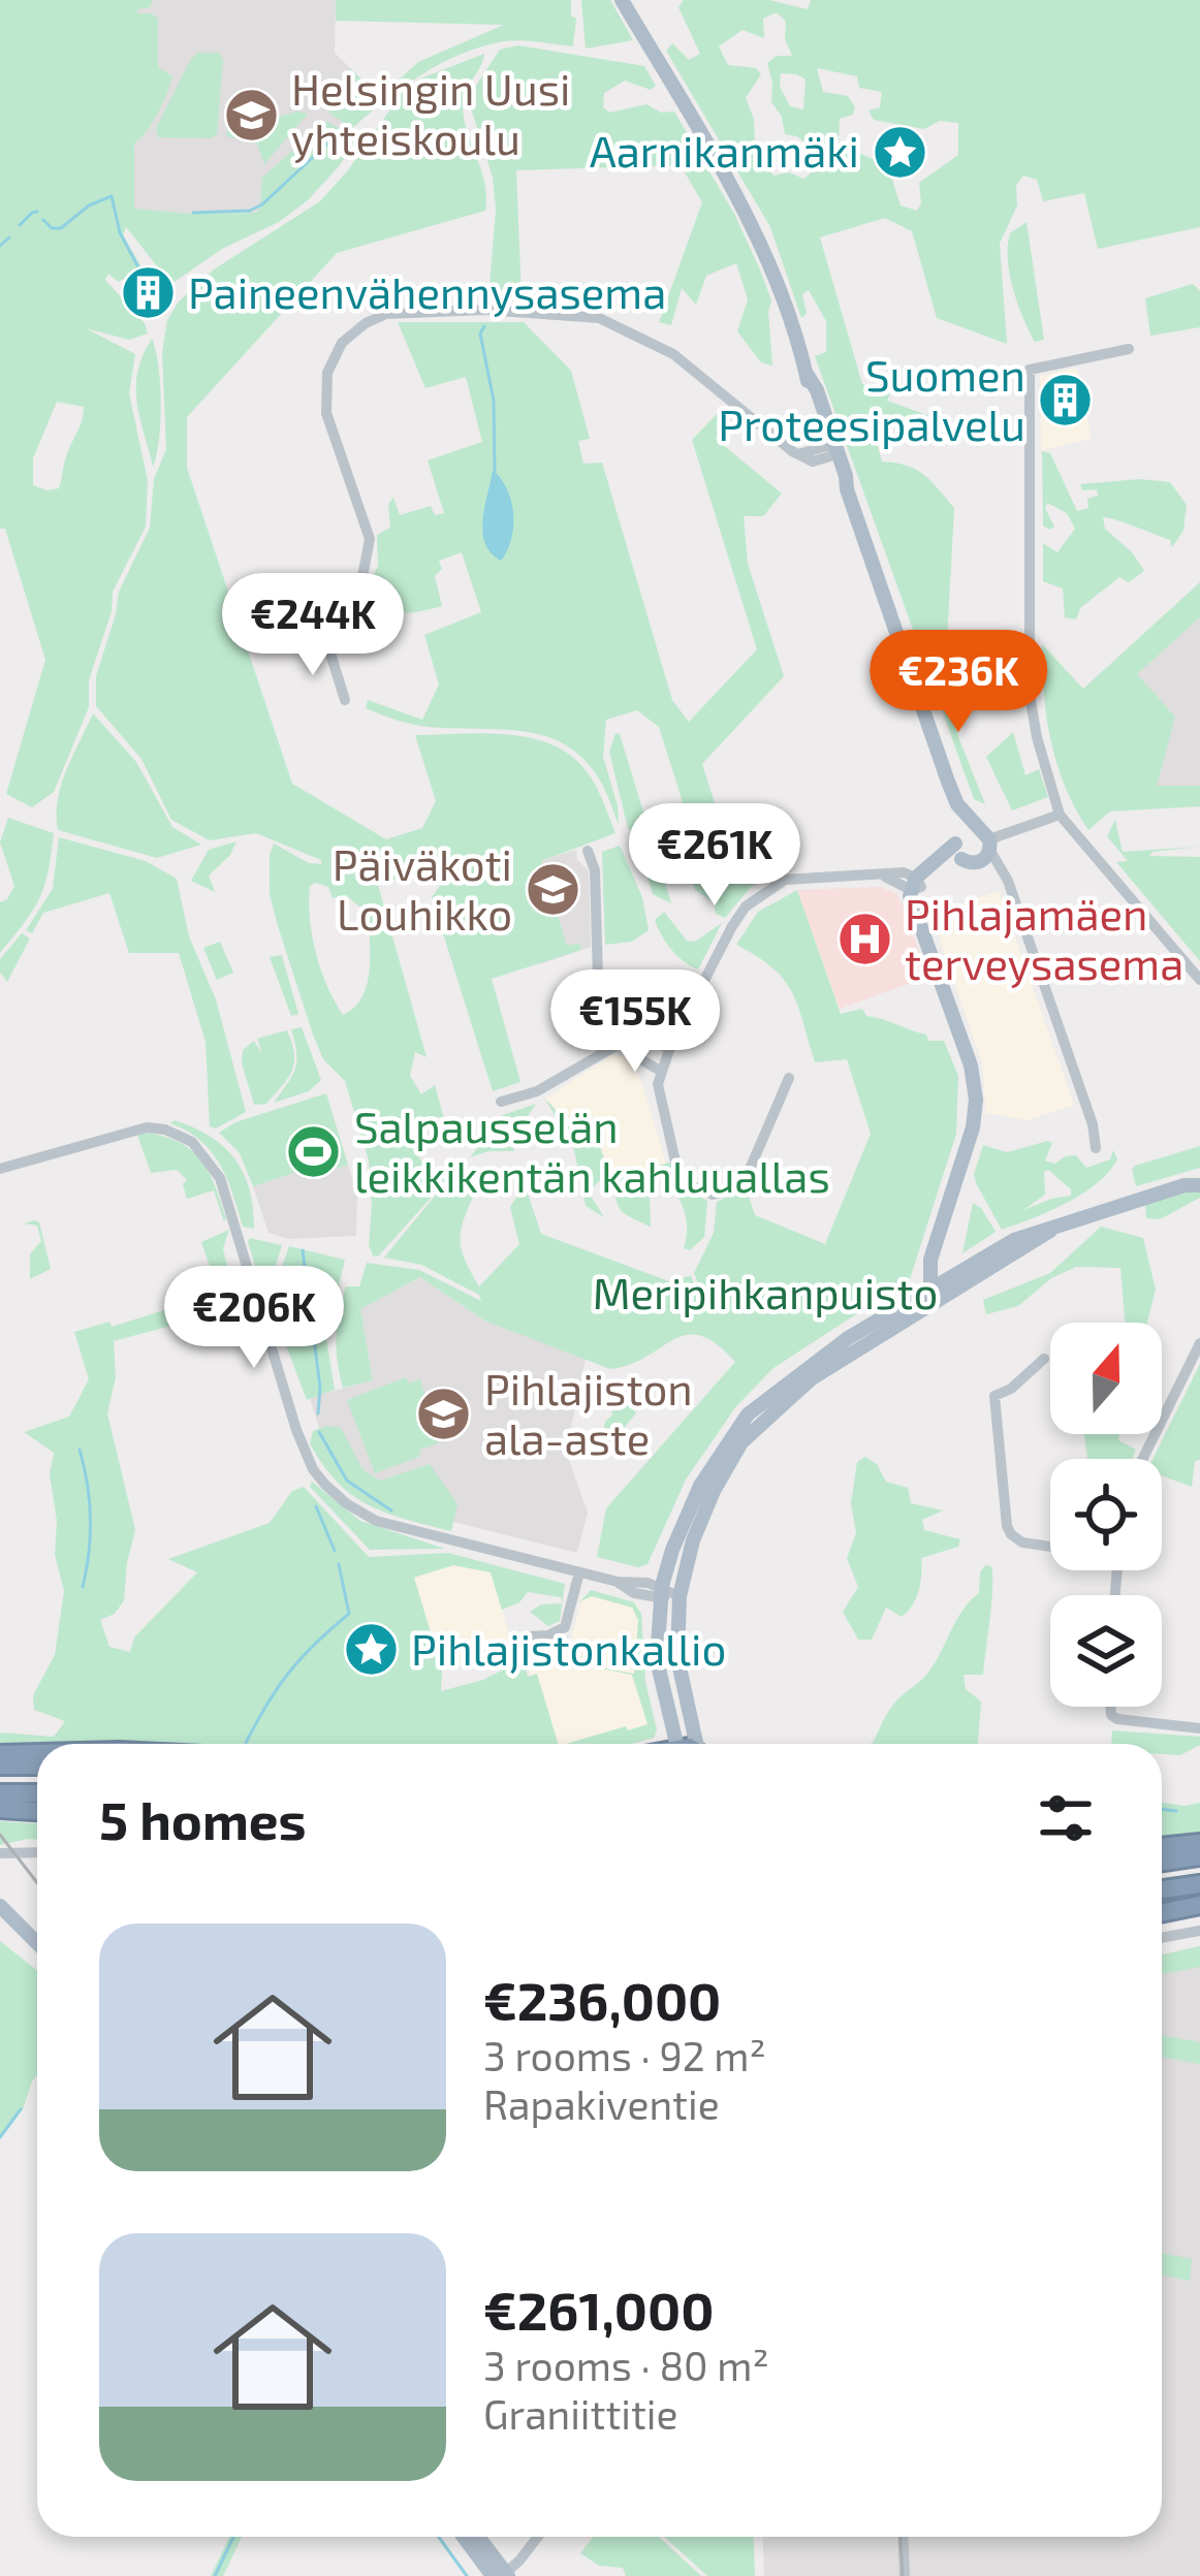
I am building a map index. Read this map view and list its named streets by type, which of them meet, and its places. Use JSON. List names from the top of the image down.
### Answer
{
  "parks": ["Meripihkanpuisto"],
  "places": {
    "school or university": ["Helsingin Uusi yhteiskoulu", "Päiväkoti Louhikko", "Pihlajiston ala-aste"],
    "place": ["Aarnikanmäki", "Pihlajistonkallio"],
    "building": ["Paineenvähennysasema", "Suomen Proteesipalvelu"],
    "hospital": ["Pihlajamäen terveysasema"],
    "sports": ["Salpausselän leikkikentän kahluuallas"]
  },
  "north": "top",
  "page": {
    "price": [
      "€244K",
      "€236K",
      "€261K",
      "€155K",
      "€206K"
    ],
    "heading": "5 homes",
    "list": [
      {
        "name": "€236,000",
        "note": "3 rooms · 92 m² · Rapakiventie"
      },
      {
        "name": "€261,000",
        "note": "3 rooms · 80 m² · Graniittitie"
      }
    ]
  }
}
